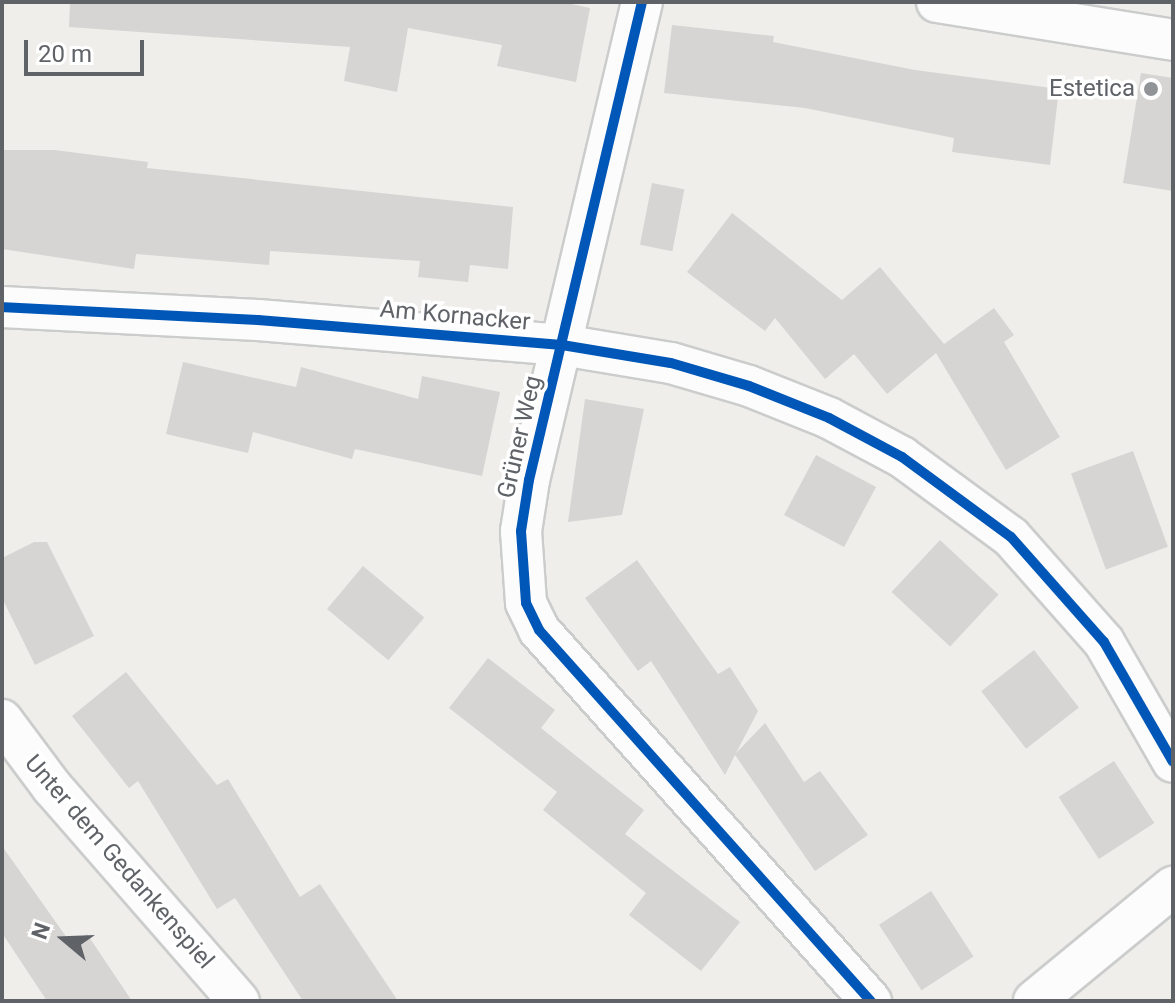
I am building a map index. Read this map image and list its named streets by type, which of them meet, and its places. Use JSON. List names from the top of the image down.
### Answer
{
  "streets": {
    "street": ["Am Kornacker", "Grüner Weg", "Unter dem Gedankenspiel"]
  },
  "crossings": [
    ["Am Kornacker", "Grüner Weg"]
  ],
  "places": ["Estetica"],
  "scale_bar": "20 m",
  "north": "left"
}
